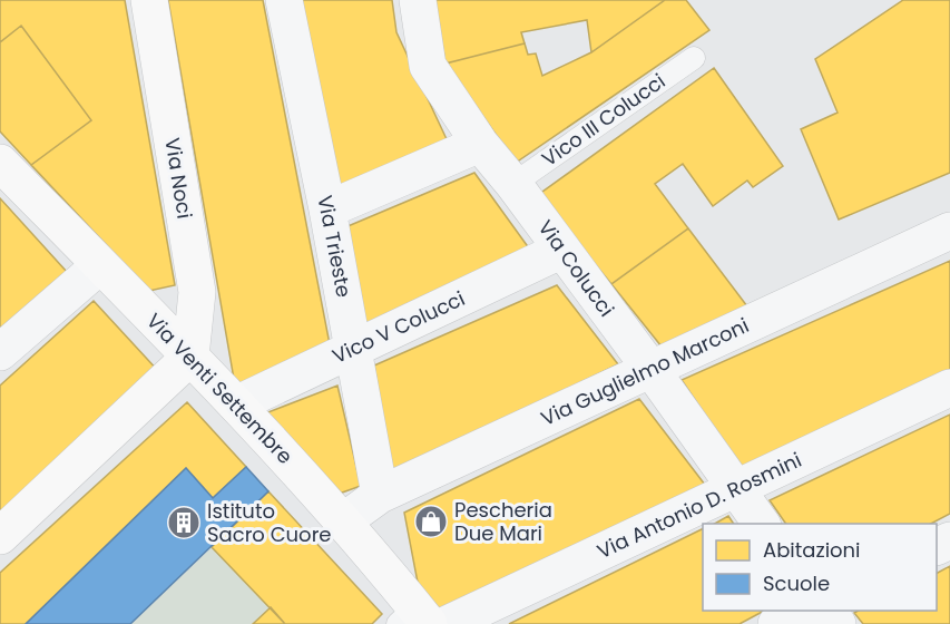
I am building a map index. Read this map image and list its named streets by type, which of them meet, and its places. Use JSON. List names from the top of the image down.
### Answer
{
  "streets": {
    "street": [
      "Via Noci",
      "Via Trieste",
      "Via Colucci",
      "Vico V Colucci",
      "Via Guglielmo Marconi",
      "Via Venti Settembre",
      "Via Antonio D. Rosmini"
    ],
    "lane": ["Vico III Colucci"]
  },
  "crossings": [
    ["Vico III Colucci", "Via Colucci"],
    ["Via Noci", "Via Venti Settembre"],
    ["Via Trieste", "Vico V Colucci"],
    ["Via Trieste", "Via Guglielmo Marconi"],
    ["Via Colucci", "Vico V Colucci"],
    ["Via Colucci", "Via Guglielmo Marconi"],
    ["Via Colucci", "Via Antonio D. Rosmini"],
    ["Vico V Colucci", "Via Venti Settembre"],
    ["Via Guglielmo Marconi", "Via Venti Settembre"]
  ],
  "places": {
    "shop": ["Pescheria Due Mari"],
    "building": ["Istituto Sacro Cuore"]
  },
  "legend": ["Abitazioni", "Scuole"]
}
